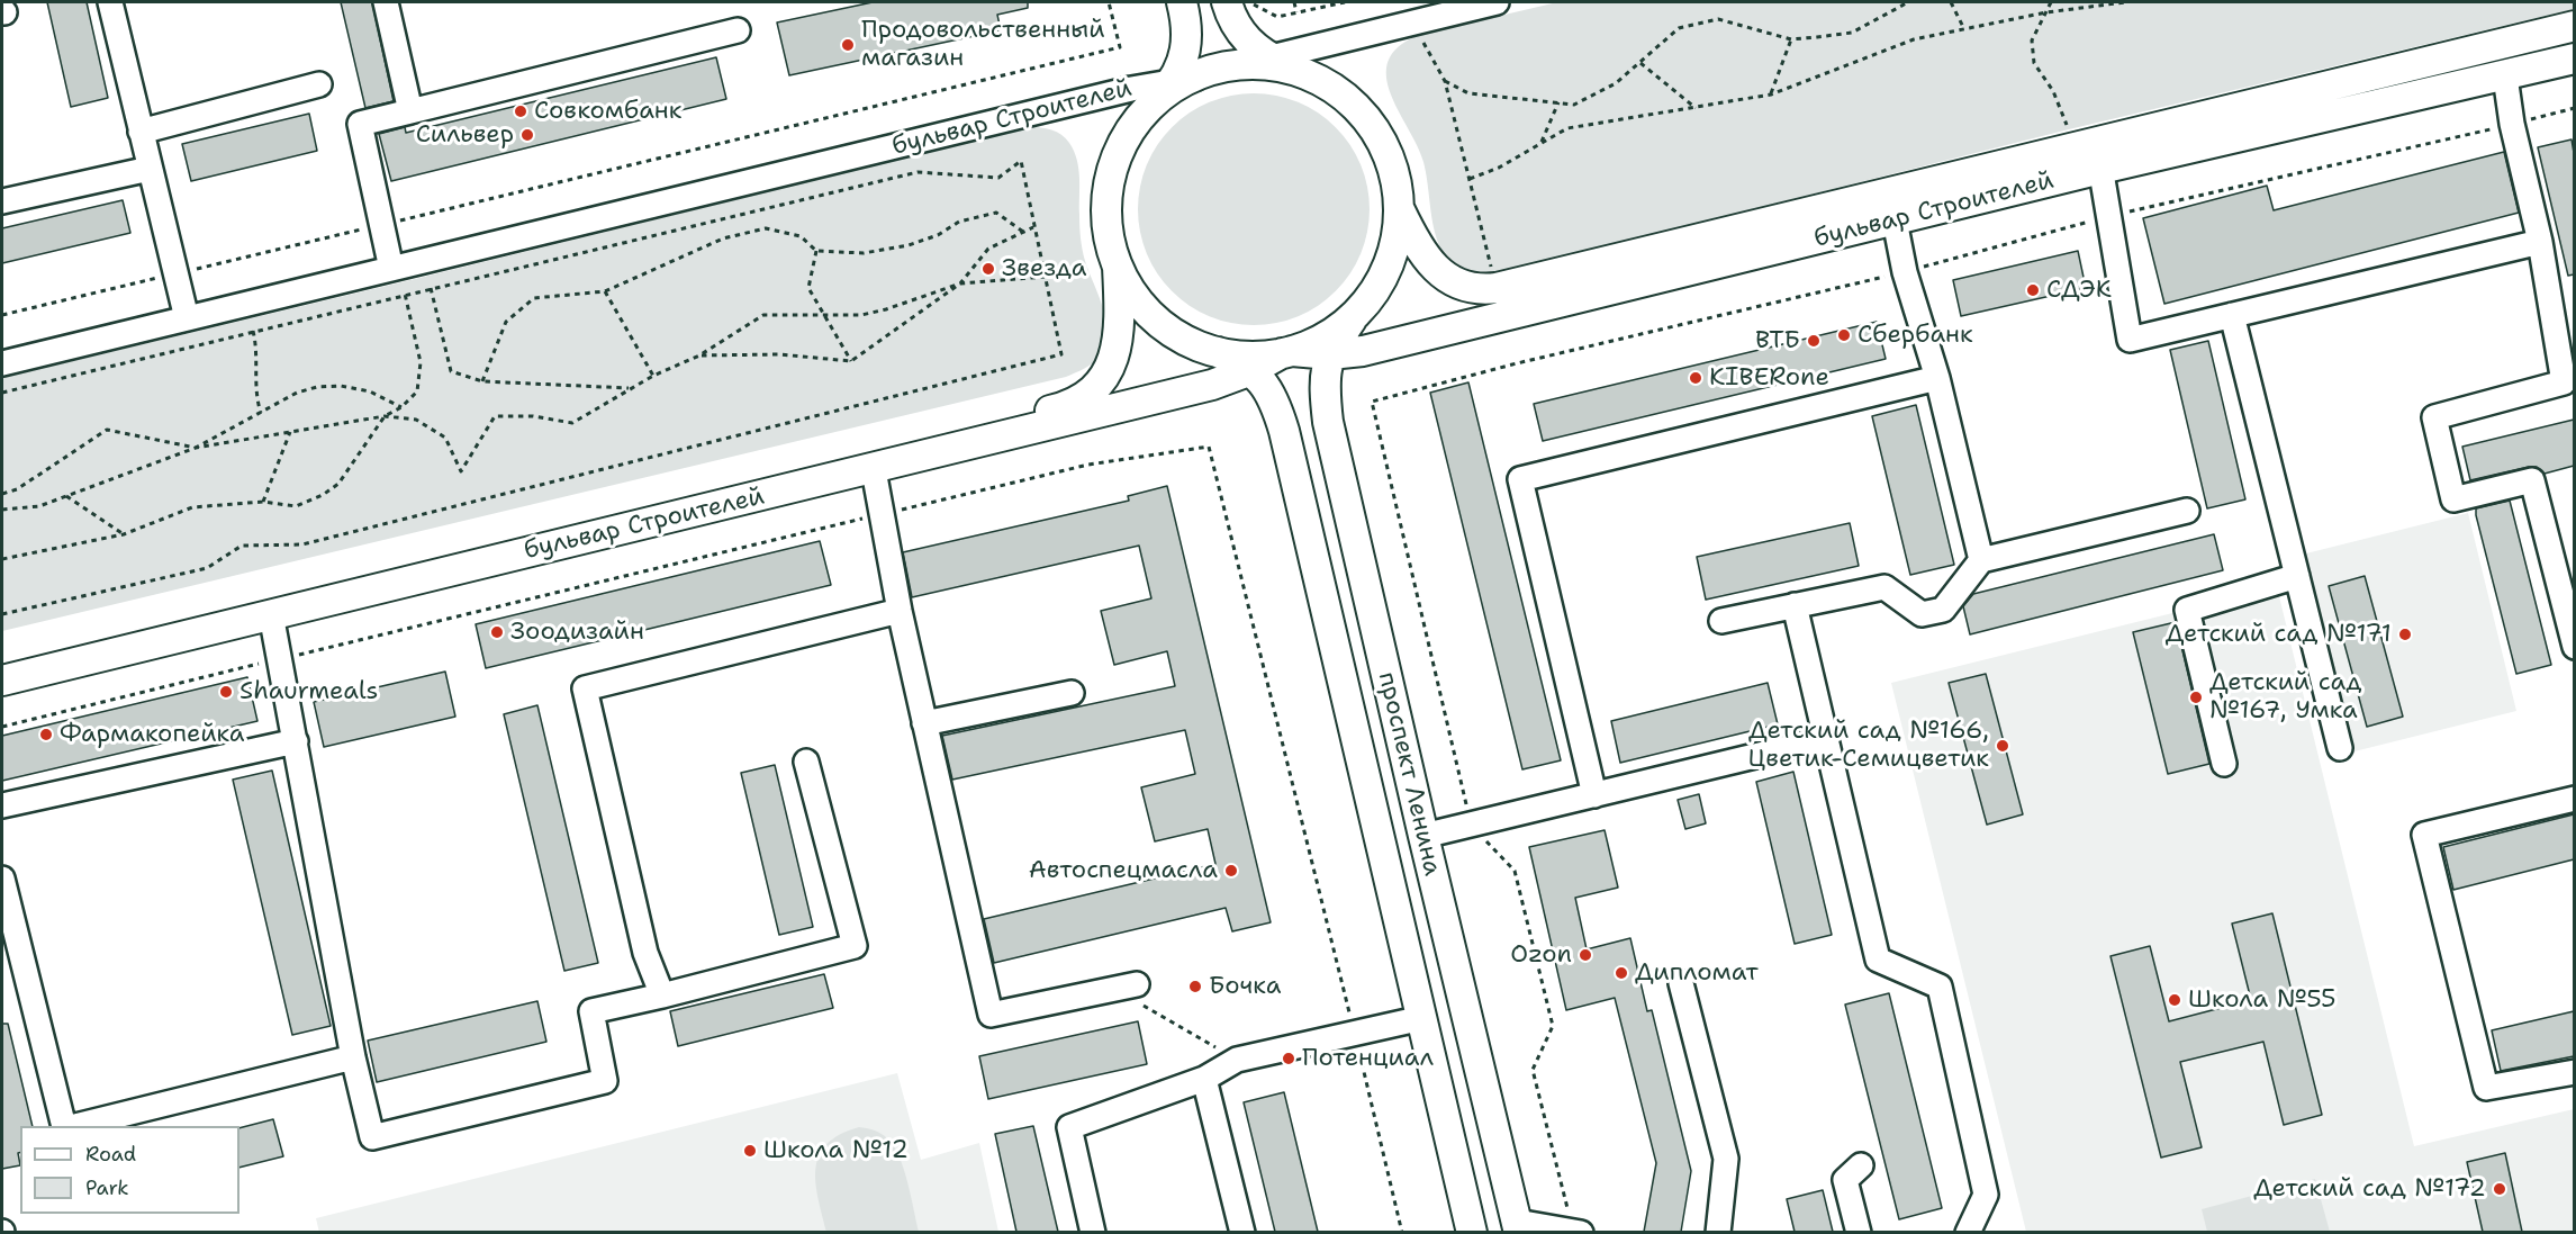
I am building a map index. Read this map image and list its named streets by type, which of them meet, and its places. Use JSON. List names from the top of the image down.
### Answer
{
  "streets": {
    "main road": ["бульвар Строителей", "проспект Ленина"]
  },
  "crossings": [
    ["бульвар Строителей", "проспект Ленина"]
  ],
  "places": [
    "Продовольственный магазин",
    "Совкомбанк",
    "Сильвер",
    "Звезда",
    "СДЭК",
    "Сбербанк",
    "ВТБ",
    "KIBERone",
    "Зоодизайн",
    "Детский сад №171",
    "Shaurmeals",
    "Детский сад №167, Умка",
    "Фармакопейка",
    "Детский сад №166, Цветик-Семицветик",
    "Автоспецмасла",
    "Ozon",
    "Дипломат",
    "Бочка",
    "Школа №55",
    "Потенциал",
    "Школа №12",
    "Детский сад №172"
  ],
  "legend": ["Road", "Park"]
}
